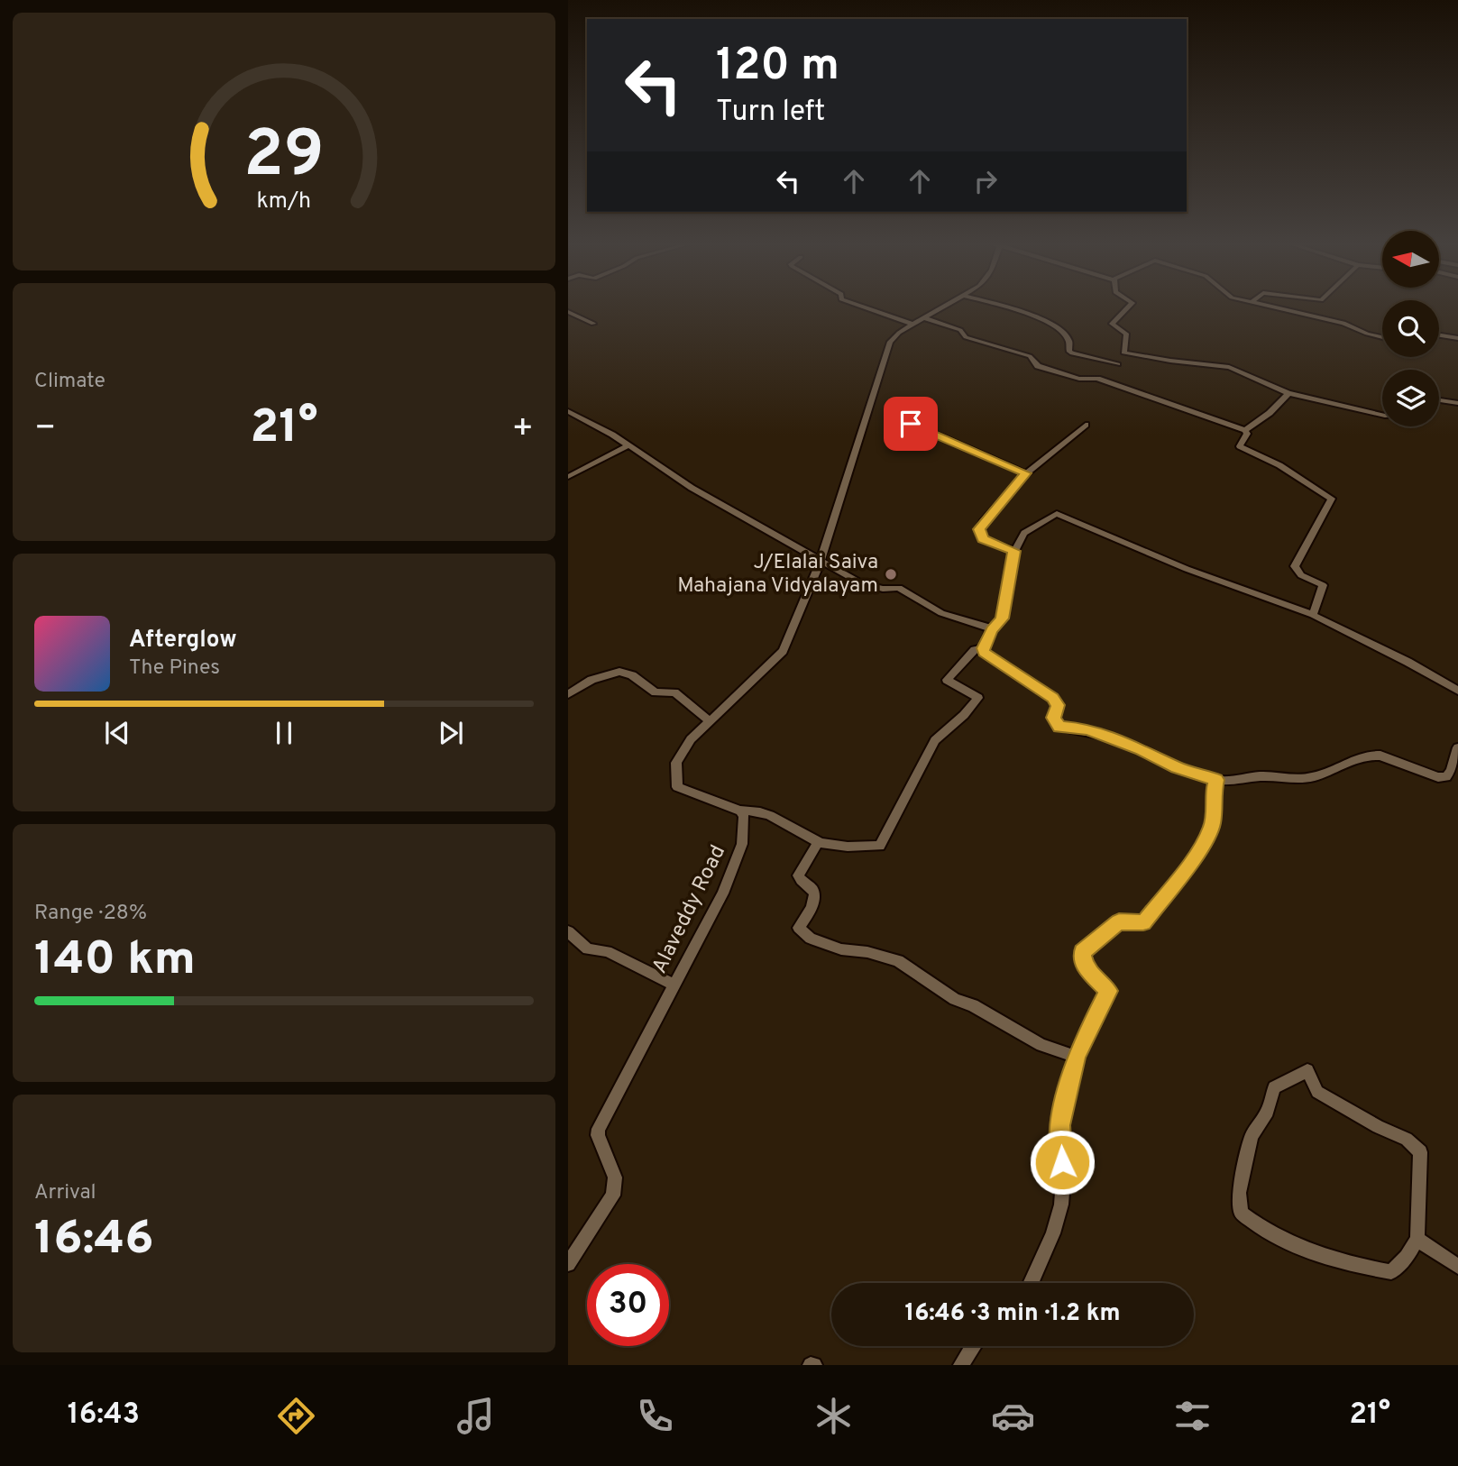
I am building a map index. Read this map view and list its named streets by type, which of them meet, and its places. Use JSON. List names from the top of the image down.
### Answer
{
  "streets": {
    "street": ["Alaveddy Road"]
  },
  "places": ["J/Elalai Saiva Mahajana Vidyalayam"],
  "north": "left",
  "page": {
    "turn": ["120 m", "Turn left"],
    "tile": [
      "Climate",
      ["Range · 28%", "140 km"],
      ["Arrival", "16:46"]
    ],
    "heat": ["−", "21°", "+"],
    "song": ["Afterglow", "The Pines"],
    "limit": "30",
    "trip": "16:46 · 3 min · 1.2 km",
    "tabs": ["16:43", "21°"],
    "gauge": ["29", "km/h"]
  }
}
